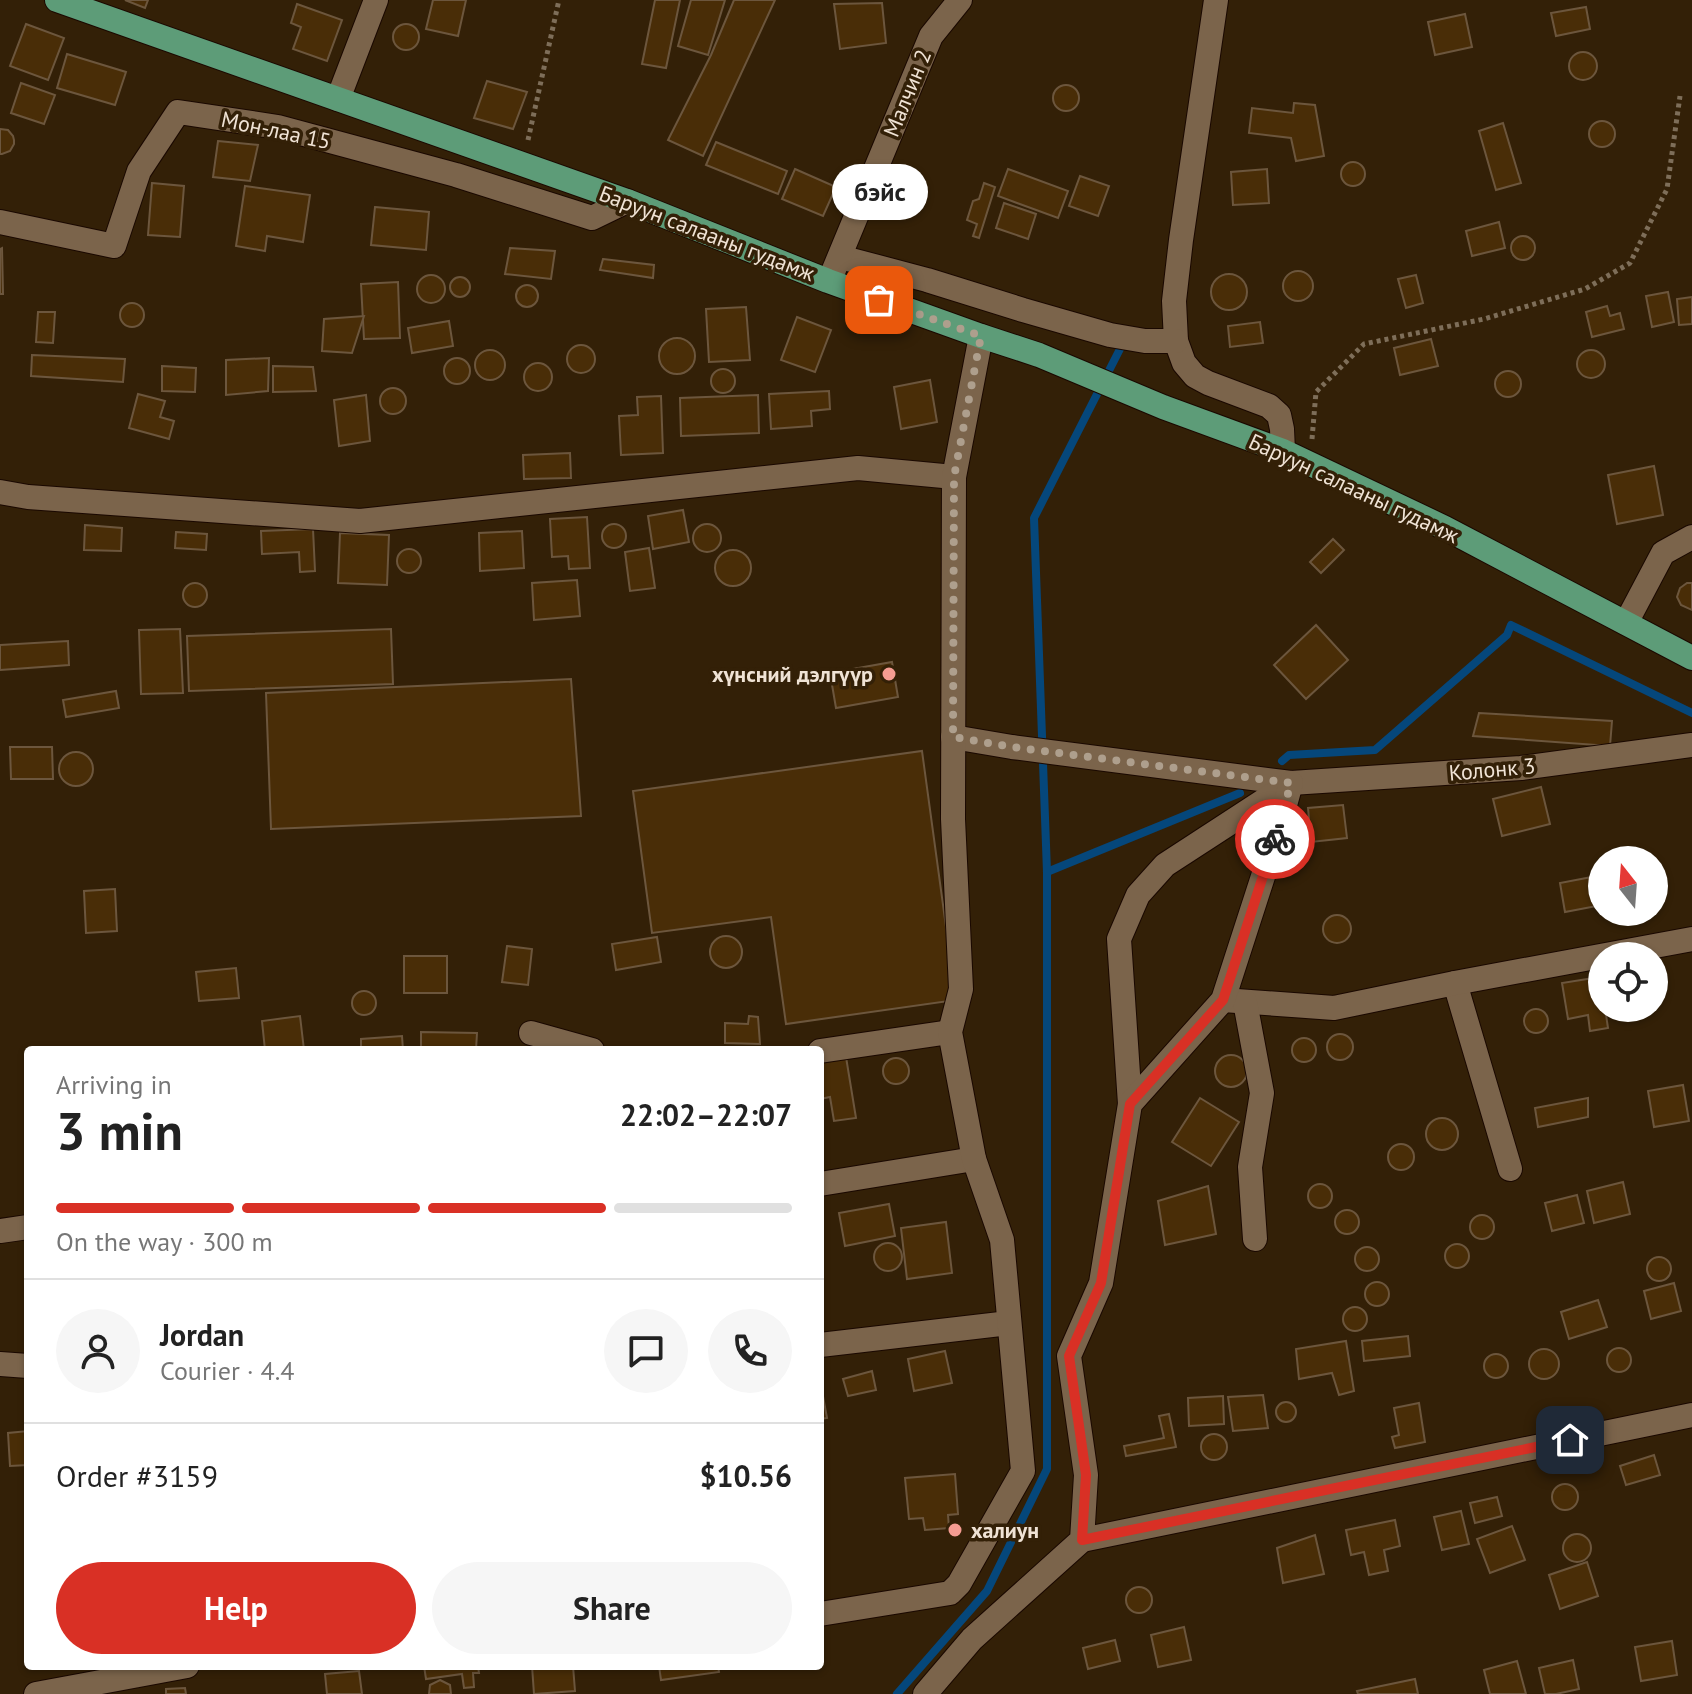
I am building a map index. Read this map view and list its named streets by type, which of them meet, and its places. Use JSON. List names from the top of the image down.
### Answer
{
  "streets": {
    "main road": ["Баруун салааны гудамж"],
    "street": ["Малчин 2", "Мон-лаа 15", "Колонк 3"]
  },
  "crossings": [
    ["Малчин 2", "Баруун салааны гудамж"],
    ["Мон-лаа 15", "Баруун салааны гудамж"]
  ],
  "places": ["бэйс", "хүнсний дэлгүүр", "халиун"],
  "north": "top",
  "page": {
    "bubble": "бэйс",
    "heading": ["3 min", "Arriving in", "22:02–22:07"],
    "panel": [
      "Jordan",
      "Courier · 4.4",
      "Order #3159",
      "$10.56"
    ],
    "bar": "On the way · 300 m",
    "buttons": ["Help", "Share"]
  }
}
